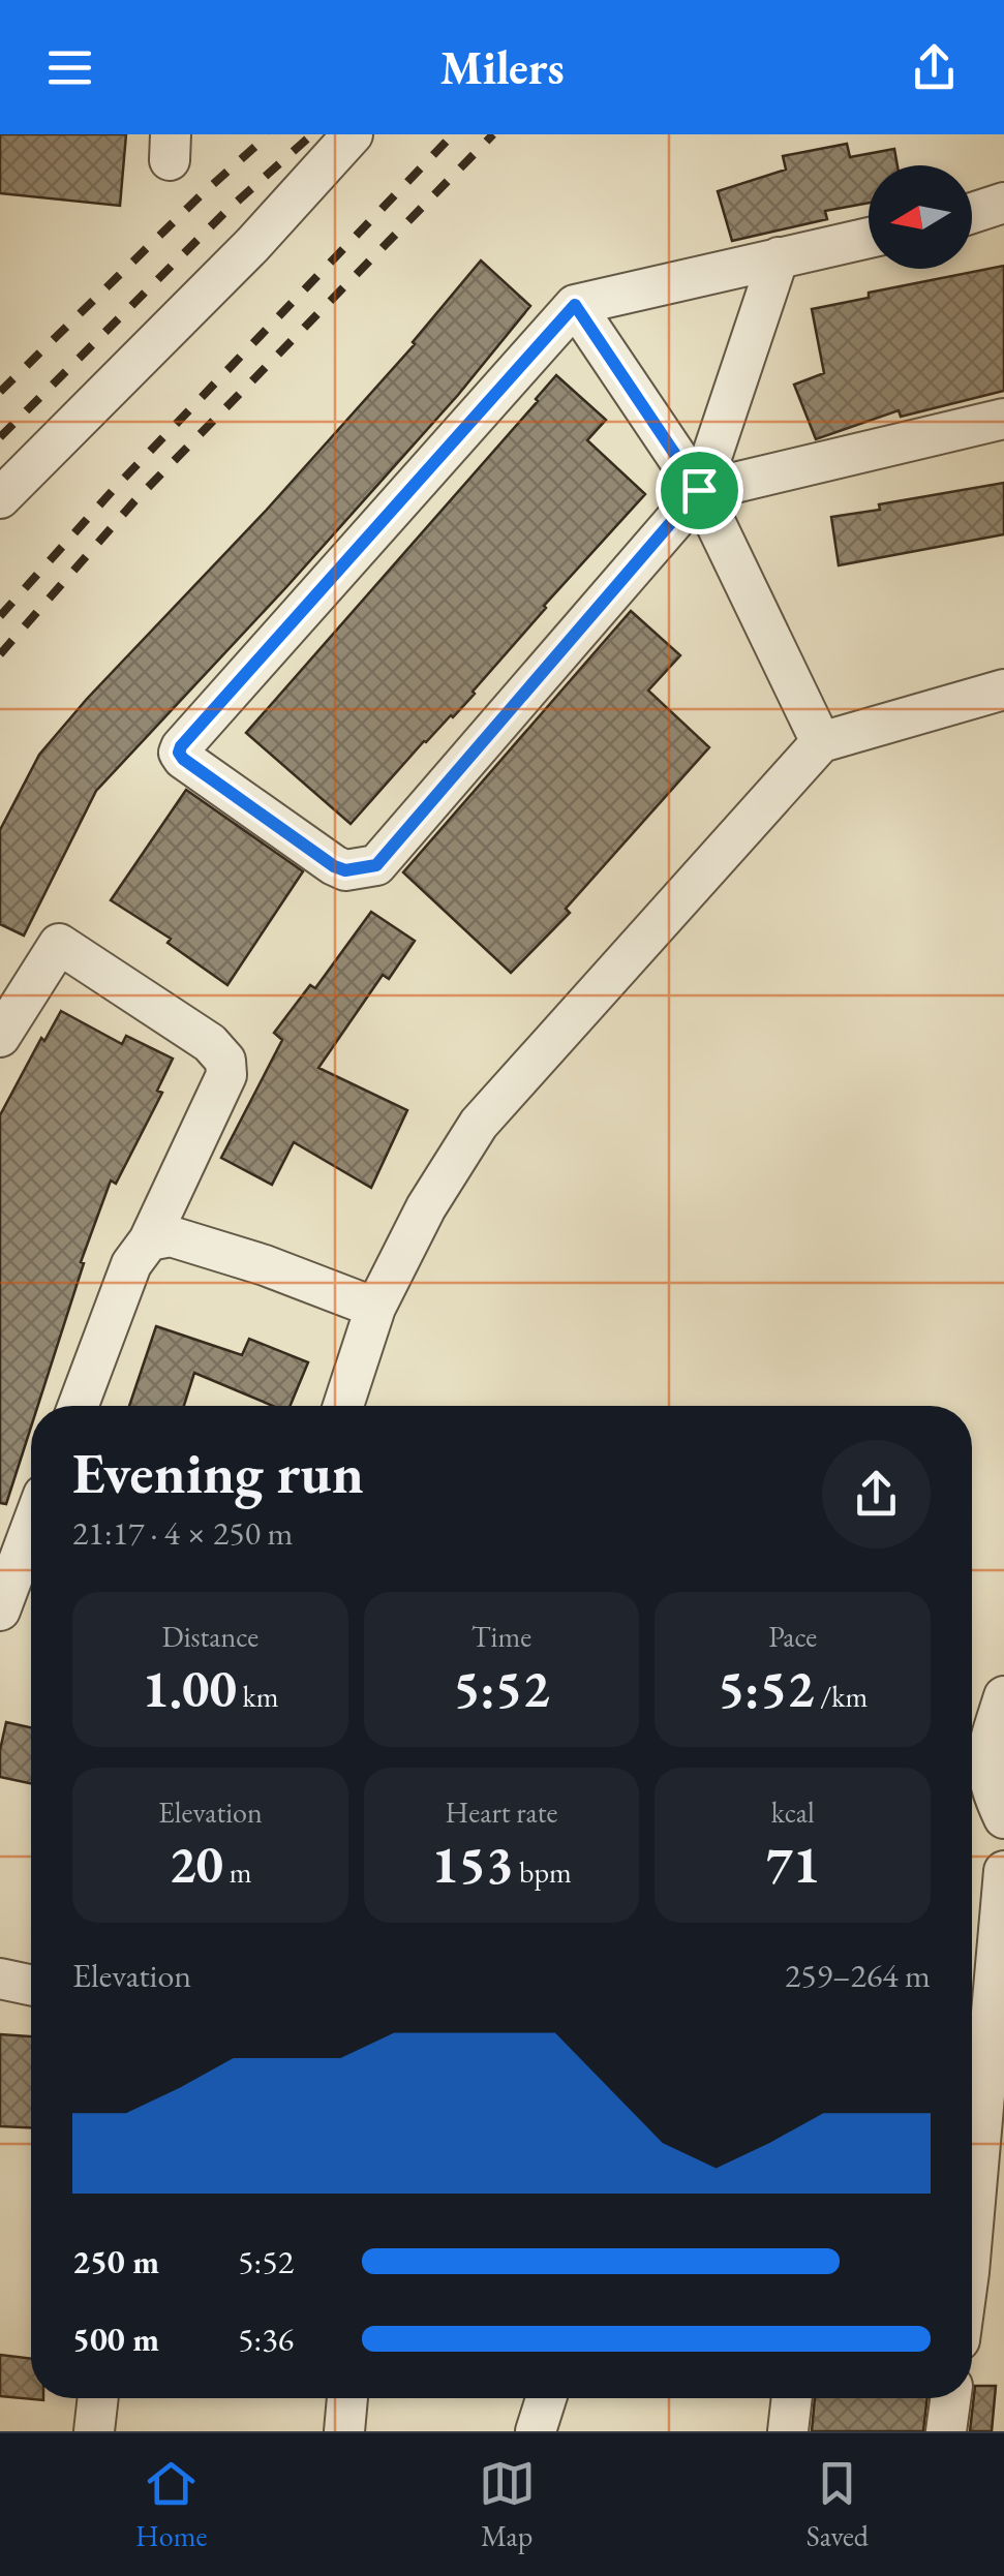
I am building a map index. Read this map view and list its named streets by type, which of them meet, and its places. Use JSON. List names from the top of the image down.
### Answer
{
  "north": "left",
  "page": {
    "header": "Milers",
    "heading": ["Evening run", "21:17 · 4 × 250 m"],
    "stats": [
      ["Distance", "1.00 km"],
      ["Time", "5:52"],
      ["Pace", "5:52 /km"],
      ["Elevation", "20 m"],
      ["Heart rate", "153 bpm"],
      ["kcal", "71"]
    ],
    "chart": ["Elevation", "259–264 m"],
    "list": [
      {
        "name": "250 m",
        "note": "5:52"
      },
      {
        "name": "500 m",
        "note": "5:36"
      }
    ],
    "tabs": ["Home", "Map", "Saved"]
  }
}
